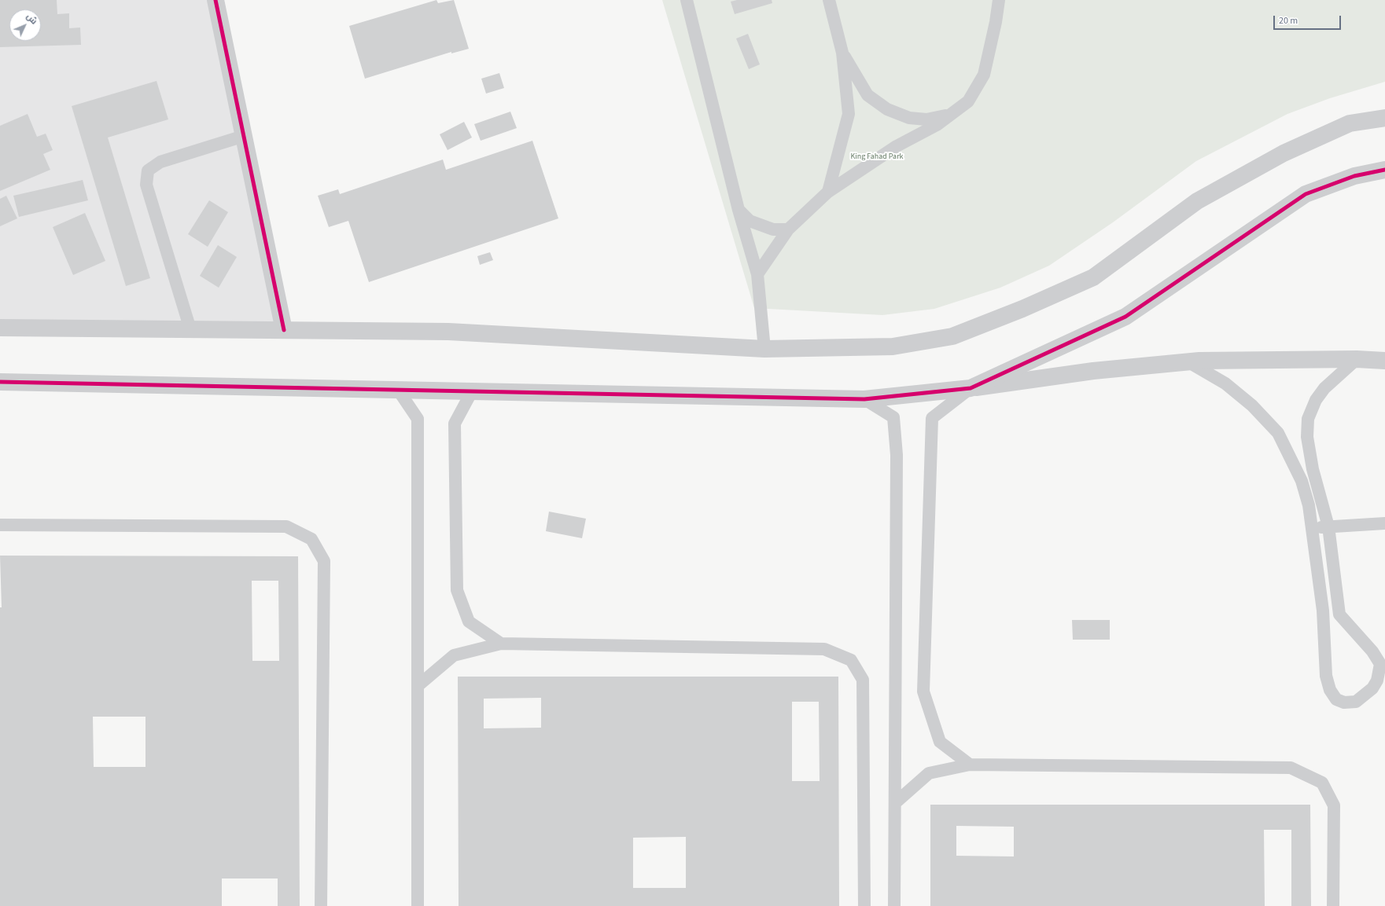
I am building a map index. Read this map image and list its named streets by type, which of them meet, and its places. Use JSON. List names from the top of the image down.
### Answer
{
  "parks": ["King Fahad Park"],
  "scale_bar": "20 m",
  "north": "top right"
}
